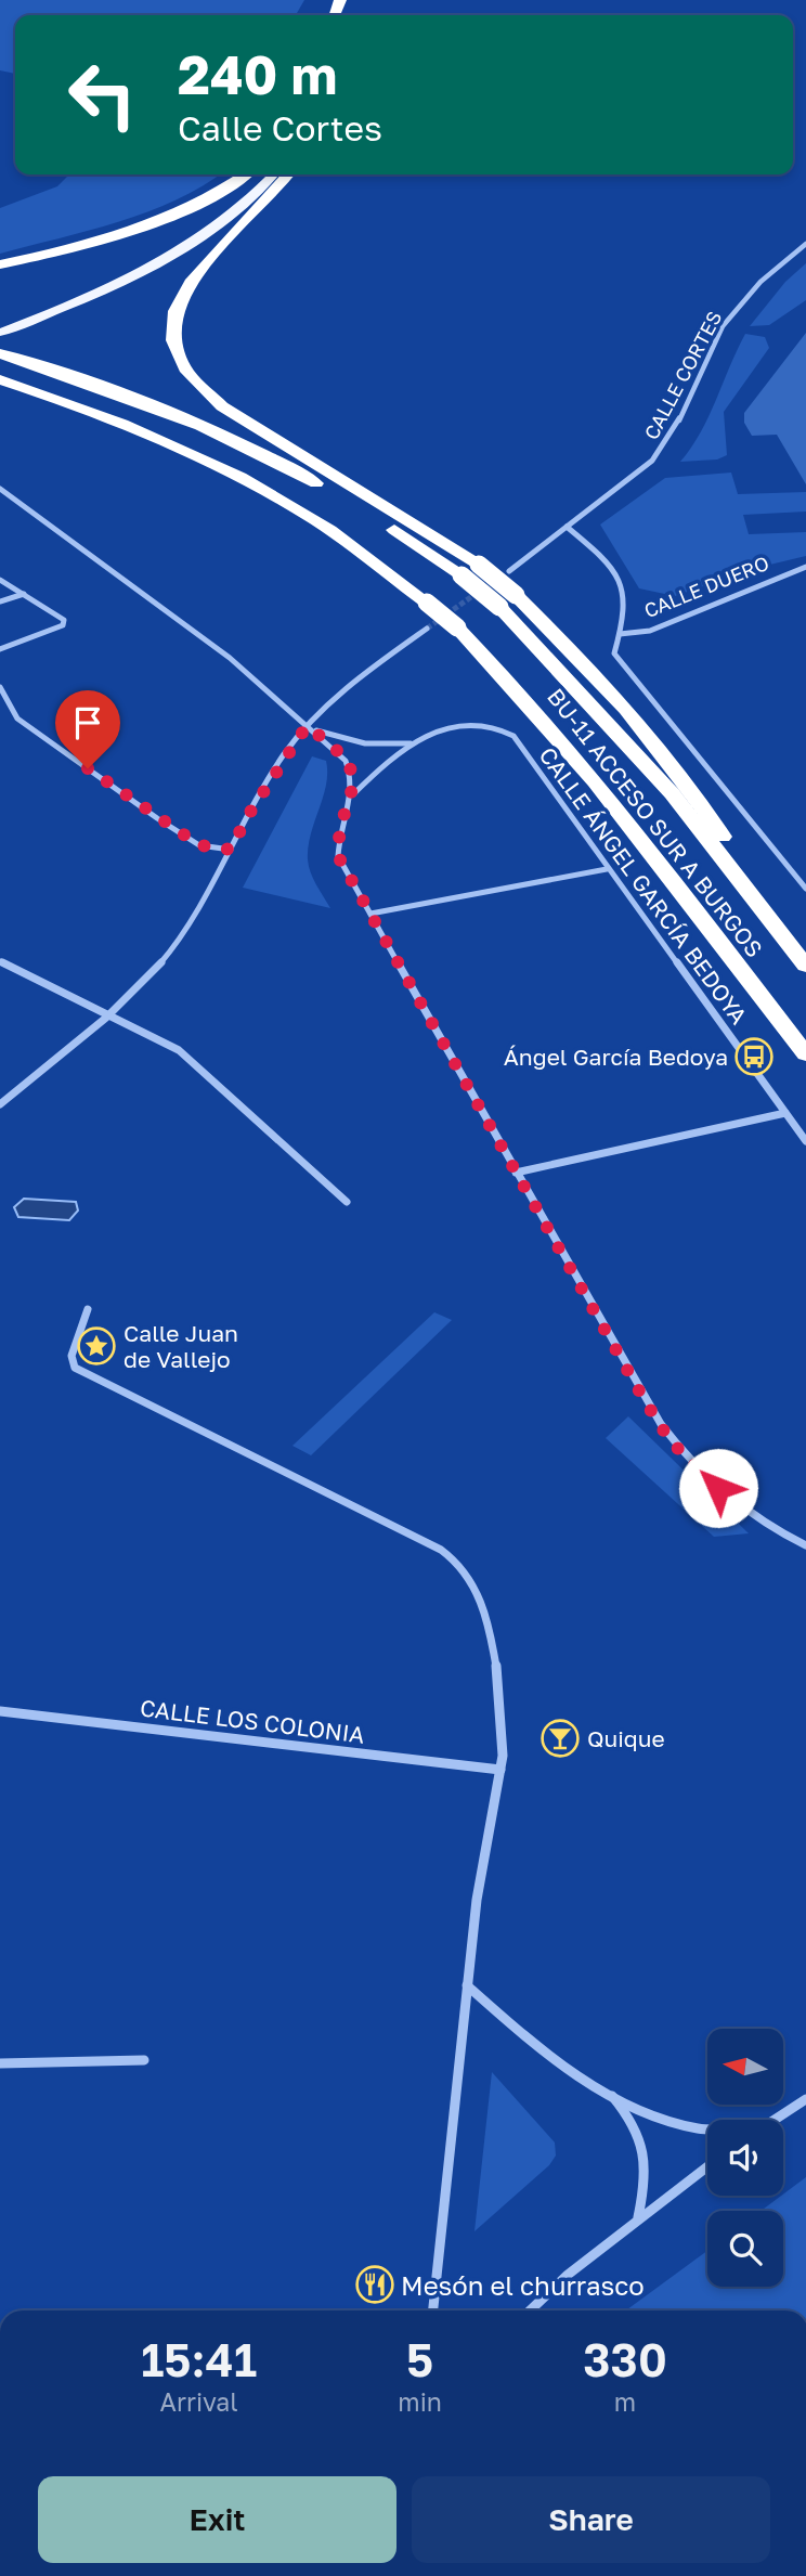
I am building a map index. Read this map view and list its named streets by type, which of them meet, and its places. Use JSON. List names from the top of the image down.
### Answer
{
  "streets": {
    "highway": ["BU-11 ACCESO SUR A BURGOS"],
    "street": [
      "CALLE CORTES",
      "CALLE DUERO",
      "CALLE ÁNGEL GARCÍA BEDOYA",
      "CALLE LOS COLONIA"
    ]
  },
  "places": {
    "bus stop": ["Ángel García Bedoya"],
    "place": ["Calle Juan de Vallejo"],
    "bar": ["Quique"],
    "restaurant": ["Mesón el churrasco"]
  },
  "north": "left",
  "page": {
    "turn": ["240 m", "Calle Cortes"],
    "eta": [
      "15:41",
      "Arrival",
      "5",
      "min",
      "330",
      "m"
    ],
    "buttons": ["Exit", "Share"]
  }
}
